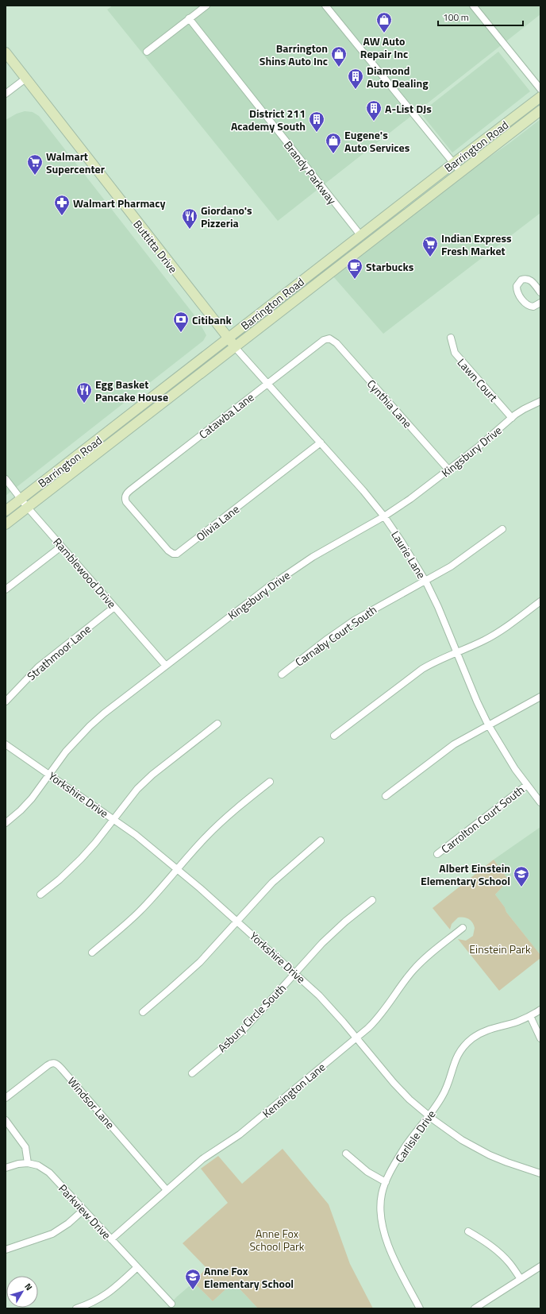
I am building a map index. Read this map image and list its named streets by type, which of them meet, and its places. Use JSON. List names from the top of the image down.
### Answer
{
  "streets": {
    "main road": ["Barrington Road", "Buttitta Drive", "Laurie Lane"],
    "street": [
      "Brandy Parkway",
      "Lawn Court",
      "Cynthia Lane",
      "Catawba Lane",
      "Kingsbury Drive",
      "Olivia Lane",
      "Ramblewood Drive",
      "Carnaby Court South",
      "Strathmoor Lane",
      "Yorkshire Drive",
      "Carrolton Court South",
      "Asbury Circle South",
      "Kensington Lane",
      "Windsor Lane",
      "Carlisle Drive",
      "Parkview Drive"
    ]
  },
  "crossings": [
    ["Barrington Road", "Brandy Parkway"],
    ["Barrington Road", "Buttitta Drive"],
    ["Barrington Road", "Laurie Lane"],
    ["Barrington Road", "Ramblewood Drive"],
    ["Buttitta Drive", "Laurie Lane"],
    ["Lawn Court", "Kingsbury Drive"],
    ["Cynthia Lane", "Catawba Lane"],
    ["Cynthia Lane", "Kingsbury Drive"],
    ["Catawba Lane", "Olivia Lane"],
    ["Catawba Lane", "Laurie Lane"],
    ["Kingsbury Drive", "Laurie Lane"],
    ["Kingsbury Drive", "Ramblewood Drive"],
    ["Kingsbury Drive", "Yorkshire Drive"],
    ["Olivia Lane", "Laurie Lane"],
    ["Laurie Lane", "Carnaby Court South"],
    ["Laurie Lane", "Carrolton Court South"],
    ["Ramblewood Drive", "Strathmoor Lane"],
    ["Yorkshire Drive", "Asbury Circle South"],
    ["Yorkshire Drive", "Kensington Lane"],
    ["Yorkshire Drive", "Carlisle Drive"],
    ["Kensington Lane", "Windsor Lane"],
    ["Kensington Lane", "Parkview Drive"]
  ],
  "parks": ["Einstein Park", "Anne Fox School Park"],
  "places": {
    "shop": ["AW Auto Repair Inc", "Barrington Shins Auto Inc", "Eugene's Auto Services"],
    "building": ["Diamond Auto Dealing", "A-List DJs", "District 211 Academy South"],
    "supermarket": ["Walmart Supercenter", "Indian Express Fresh Market"],
    "pharmacy": ["Walmart Pharmacy"],
    "restaurant": ["Giordano's Pizzeria", "Egg Basket Pancake House"],
    "cafe": ["Starbucks"],
    "bank": ["Citibank"],
    "school or university": ["Albert Einstein Elementary School", "Anne Fox Elementary School"]
  },
  "scale_bar": "100 m",
  "north": "top right"
}
